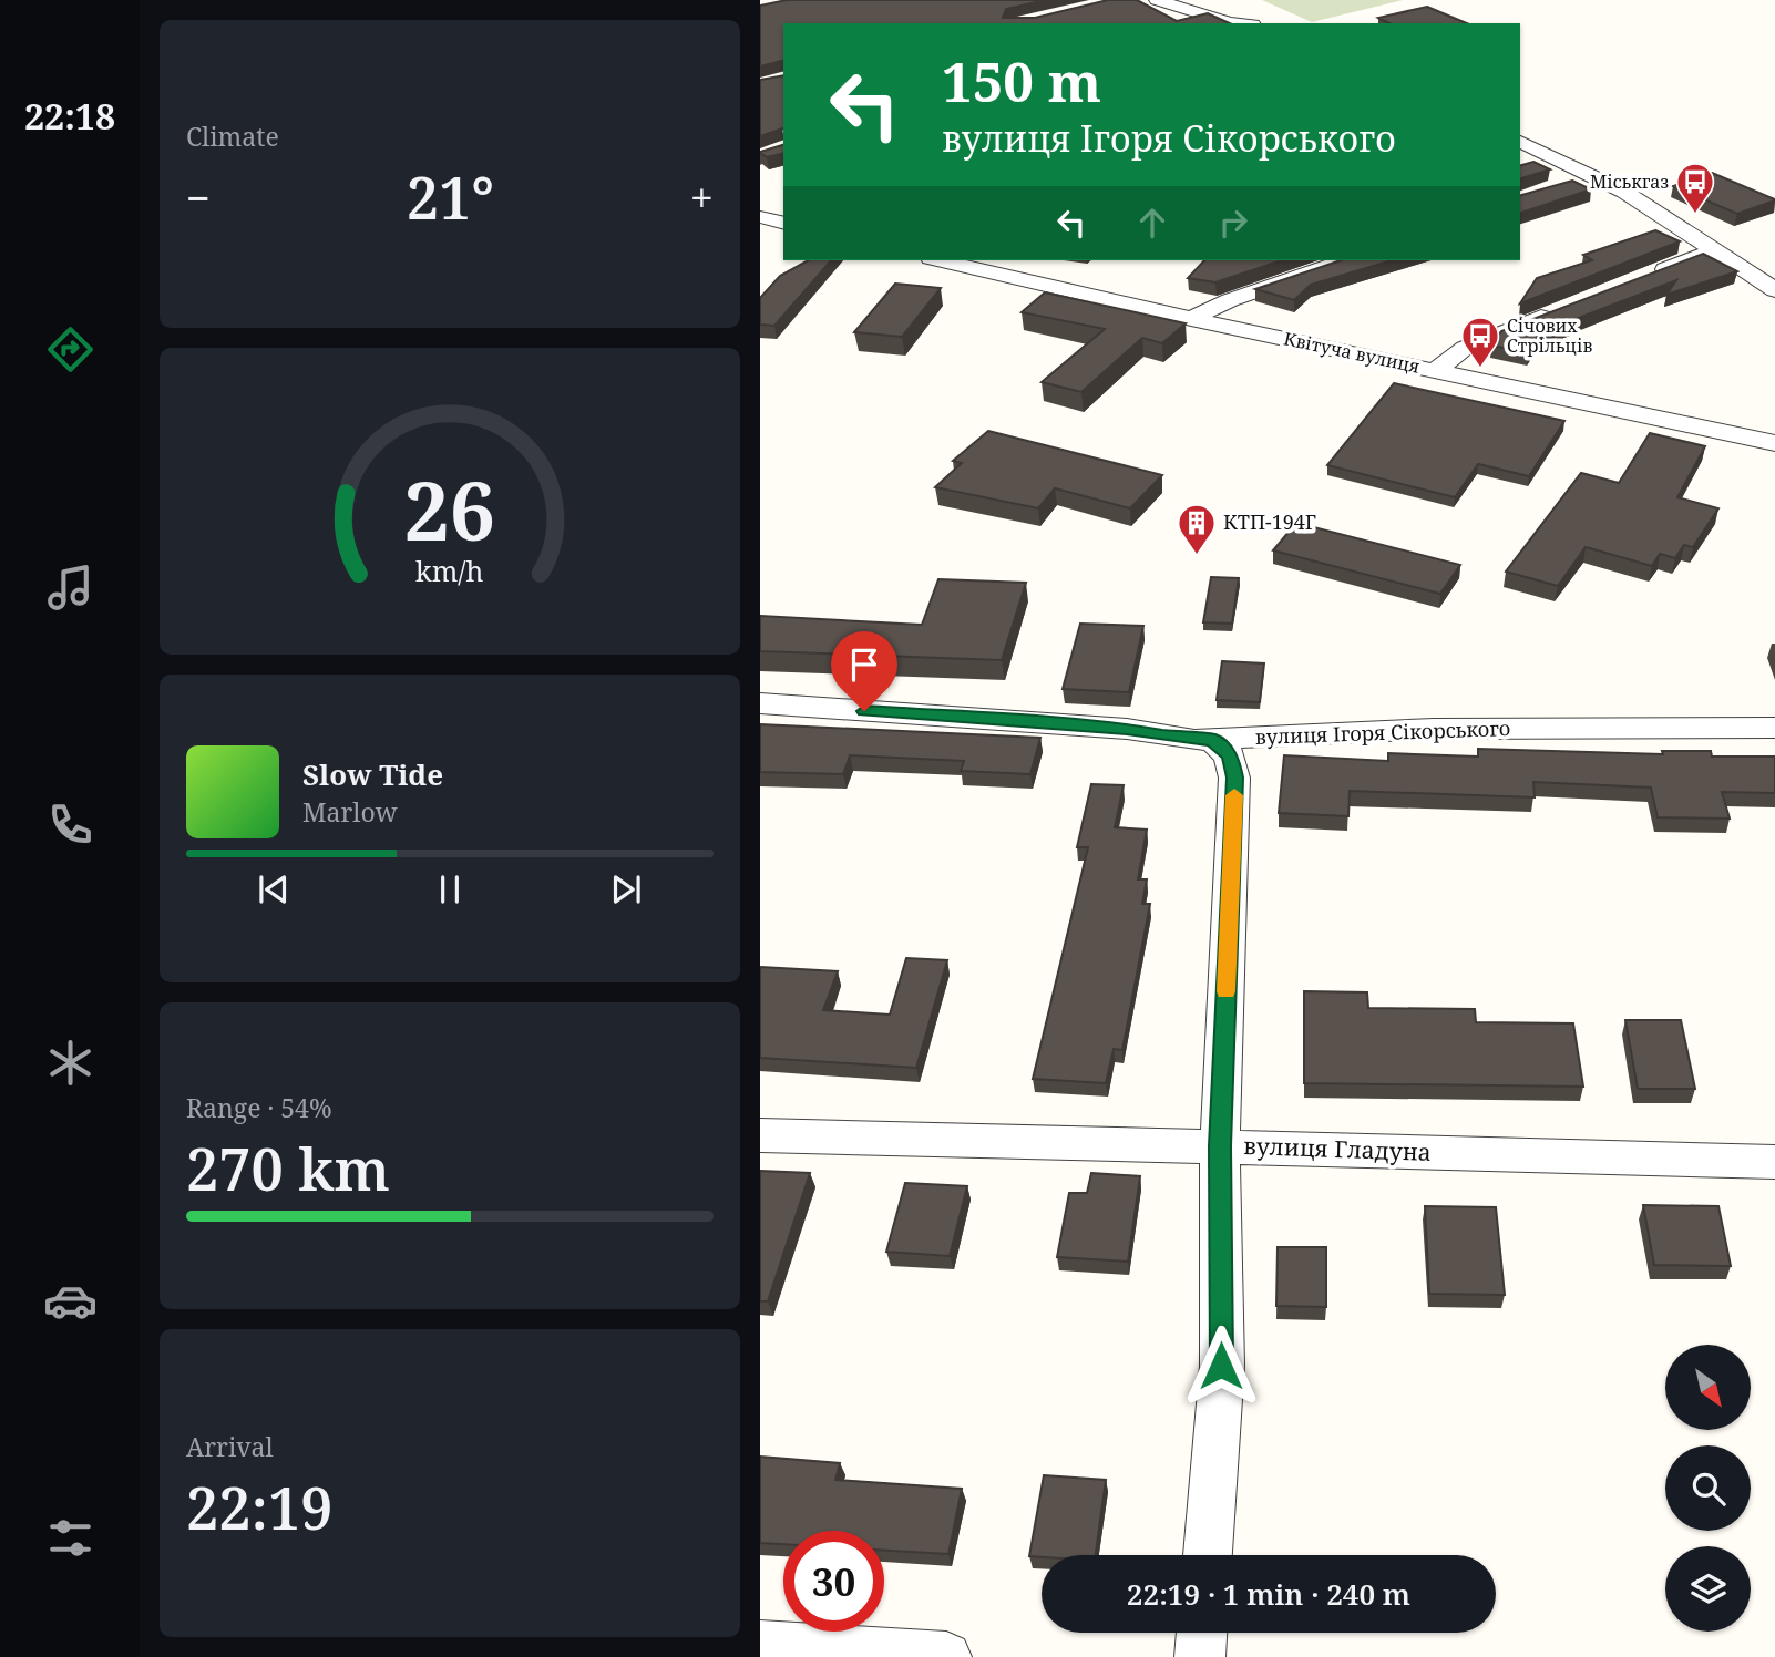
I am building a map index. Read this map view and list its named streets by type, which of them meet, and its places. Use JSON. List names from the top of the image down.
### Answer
{
  "streets": {
    "street": ["Квітуча вулиця", "вулиця Ігоря Сікорського", "вулиця Гладуна"]
  },
  "places": {
    "bus stop": ["Міськгаз", "Січових Стрільців"],
    "building": ["КТП-194Г"]
  },
  "north": "bottom right",
  "page": {
    "tabs": "22:18",
    "tile": [
      "Climate",
      ["Range · 54%", "270 km"],
      ["Arrival", "22:19"]
    ],
    "turn": ["150 m", "вулиця Ігоря Сікорського"],
    "heat": ["−", "21°", "+"],
    "song": ["Slow Tide", "Marlow"],
    "limit": "30",
    "trip": "22:19 · 1 min · 240 m",
    "gauge": ["26", "km/h"]
  }
}
